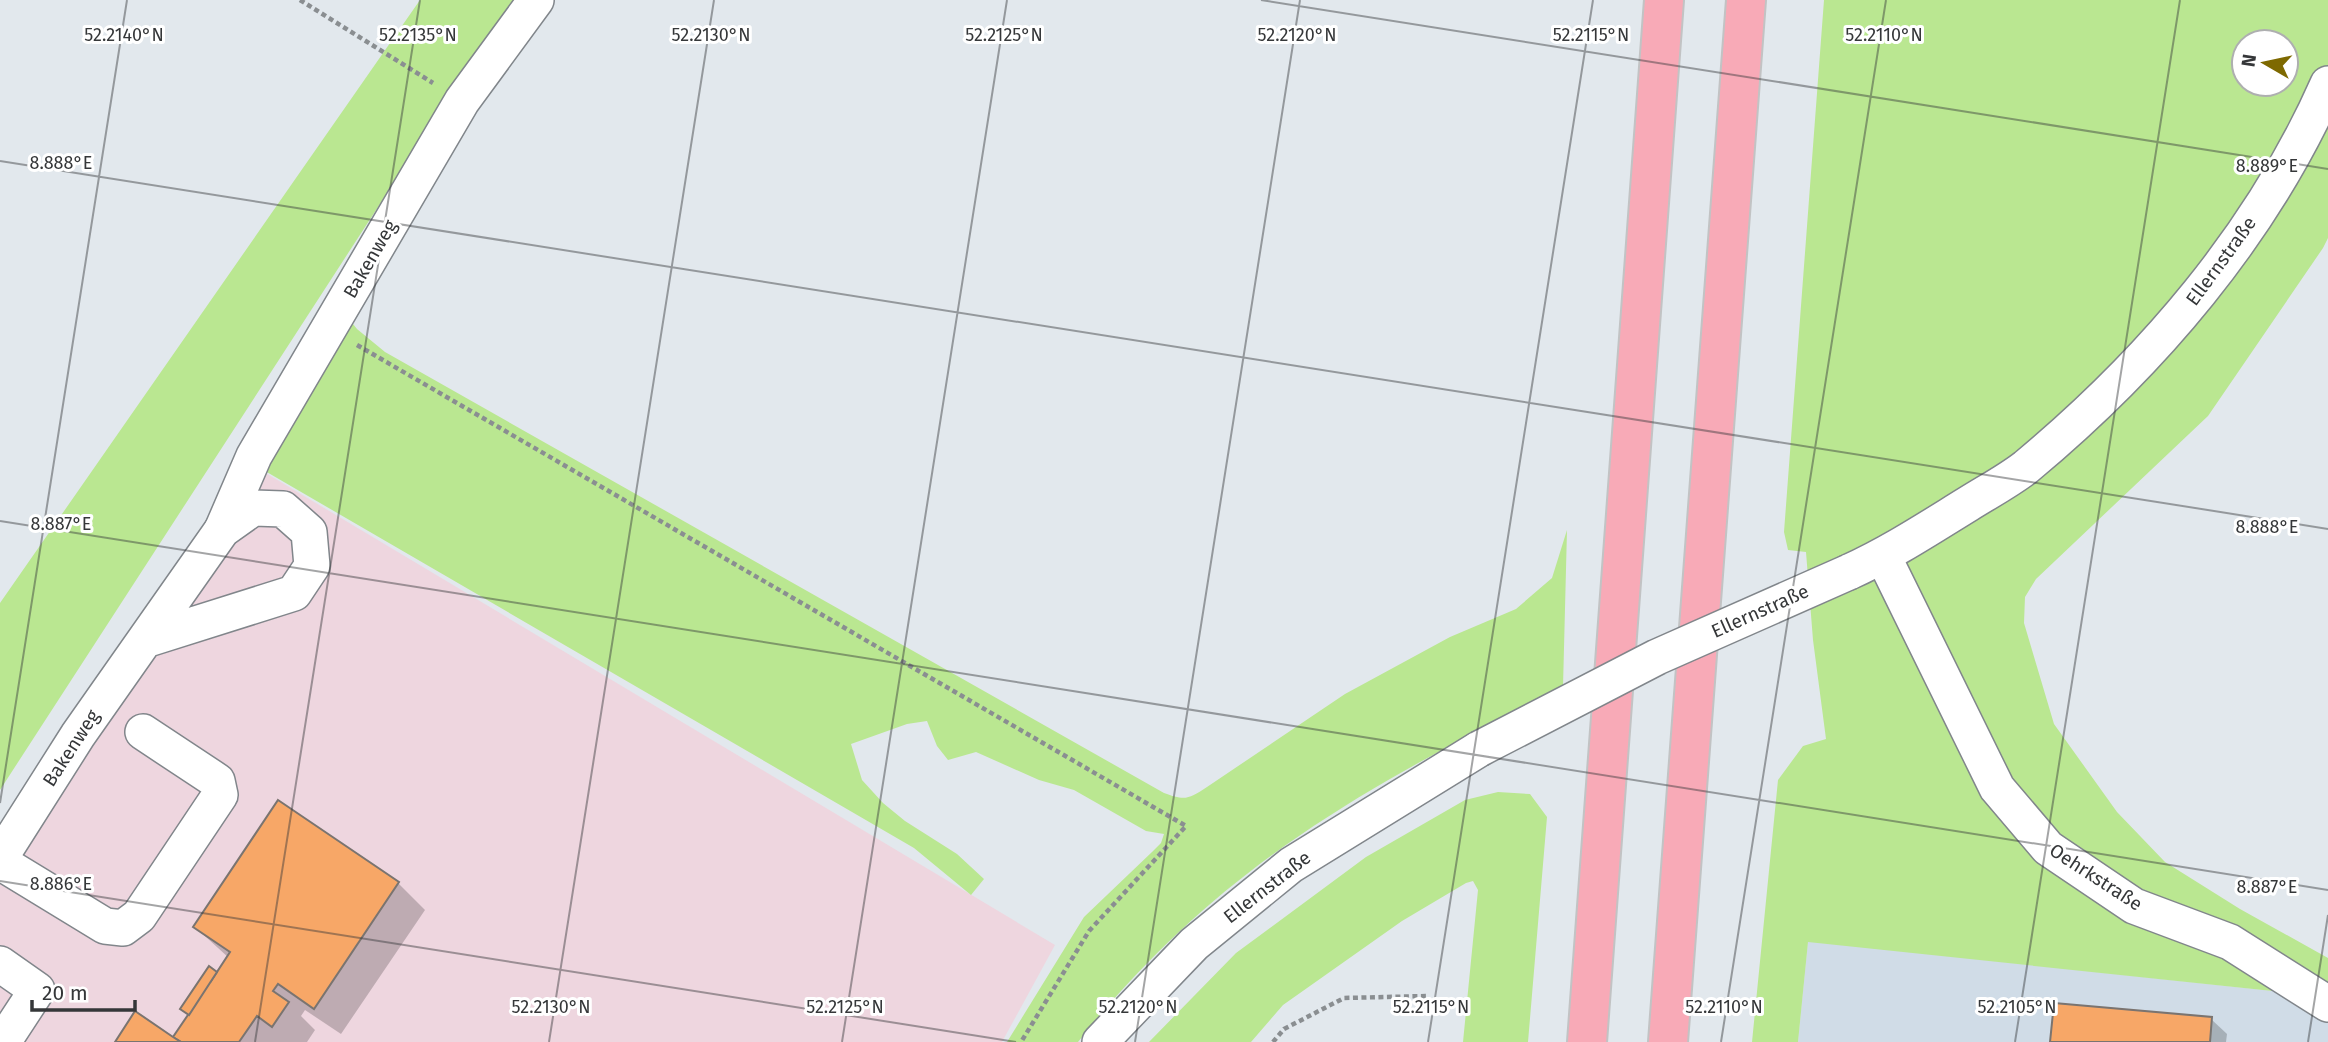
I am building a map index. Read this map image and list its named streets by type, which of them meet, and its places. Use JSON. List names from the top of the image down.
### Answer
{
  "streets": {
    "street": ["Bakenweg", "Ellernstraße", "Oehrkstraße"]
  },
  "crossings": [
    ["Ellernstraße", "Oehrkstraße"]
  ],
  "scale_bar": "20 m",
  "north": "left",
  "coordinates": [
    "52.2135°N",
    "52.2130°N",
    "52.2125°N",
    "52.2120°N",
    "52.2115°N",
    "52.2140°N",
    "52.2110°N",
    "8.888°E",
    "8.889°E",
    "8.887°E",
    "8.886°E",
    "52.2105°N"
  ]
}
